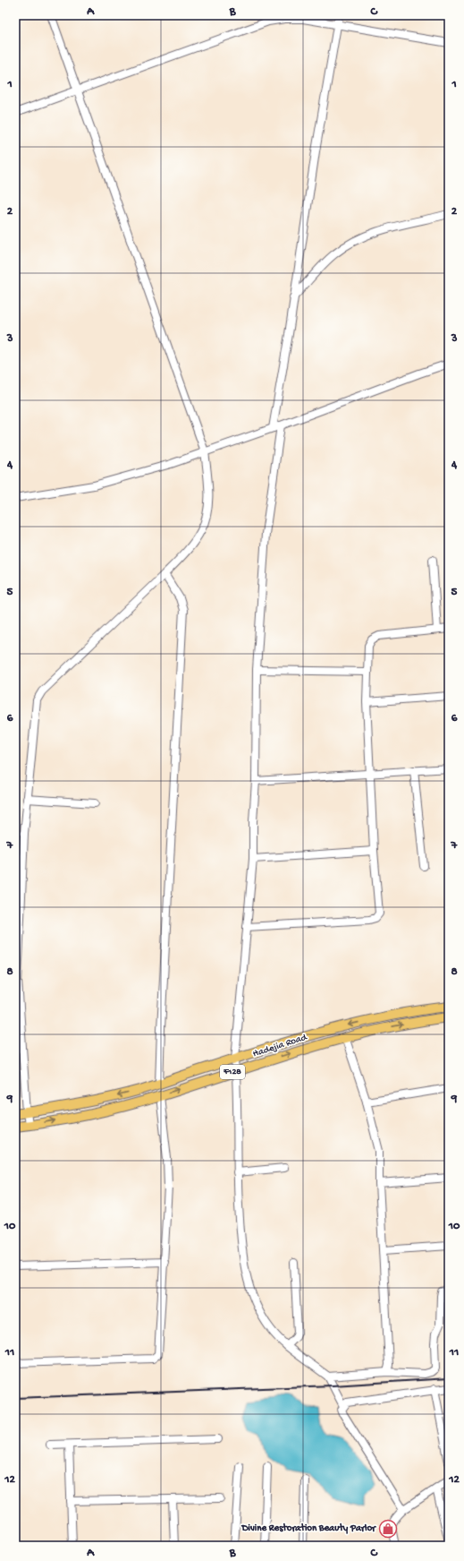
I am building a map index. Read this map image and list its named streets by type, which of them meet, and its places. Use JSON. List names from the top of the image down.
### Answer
{
  "streets": {
    "main road": ["Hadejia Road", "F128"]
  },
  "places": {
    "shop": ["Divine Restoration Beauty Parlor"]
  },
  "grid": {
    "columns": ["A", "B", "C"],
    "rows": [
      "1",
      "2",
      "3",
      "4",
      "5",
      "6",
      "7",
      "8",
      "9",
      "10",
      "11",
      "12"
    ]
  }
}
